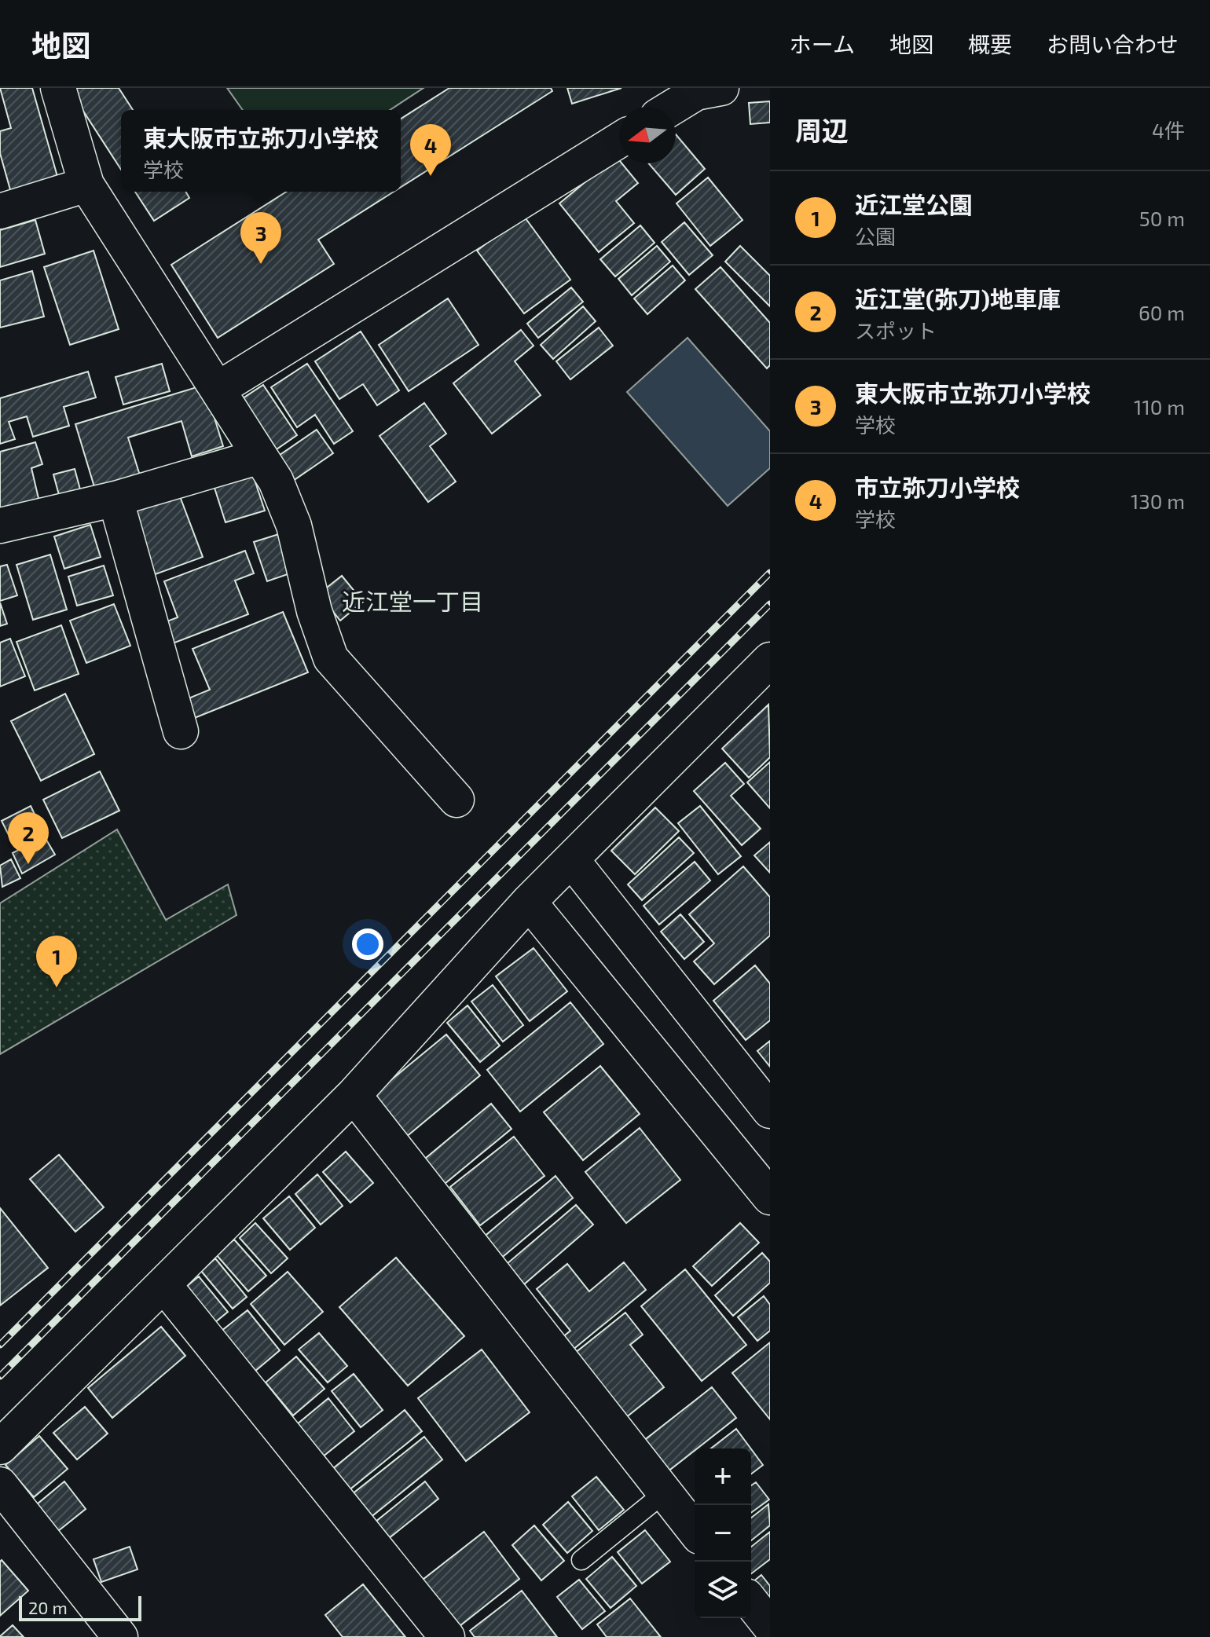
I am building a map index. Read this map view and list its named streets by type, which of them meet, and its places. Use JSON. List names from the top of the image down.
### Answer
{
  "districts": ["近江堂一丁目"],
  "scale_bar": "20 m",
  "north": "left",
  "page": {
    "header": "地図",
    "nav": [
      "ホーム",
      "地図",
      "概要",
      "お問い合わせ"
    ],
    "heading": ["周辺", "4件"],
    "popup": ["東大阪市立弥刀小学校", "学校"],
    "pins": [
      "4",
      "3",
      "2",
      "1"
    ],
    "list": [
      {
        "mark": "1",
        "name": "近江堂公園",
        "note": "公園",
        "value": "50 m"
      },
      {
        "mark": "2",
        "name": "近江堂(弥刀)地車庫",
        "note": "スポット",
        "value": "60 m"
      },
      {
        "mark": "3",
        "name": "東大阪市立弥刀小学校",
        "note": "学校",
        "value": "110 m"
      },
      {
        "mark": "4",
        "name": "市立弥刀小学校",
        "note": "学校",
        "value": "130 m"
      }
    ],
    "map_buttons": ["+", "−"],
    "scale": "20 m"
  }
}
